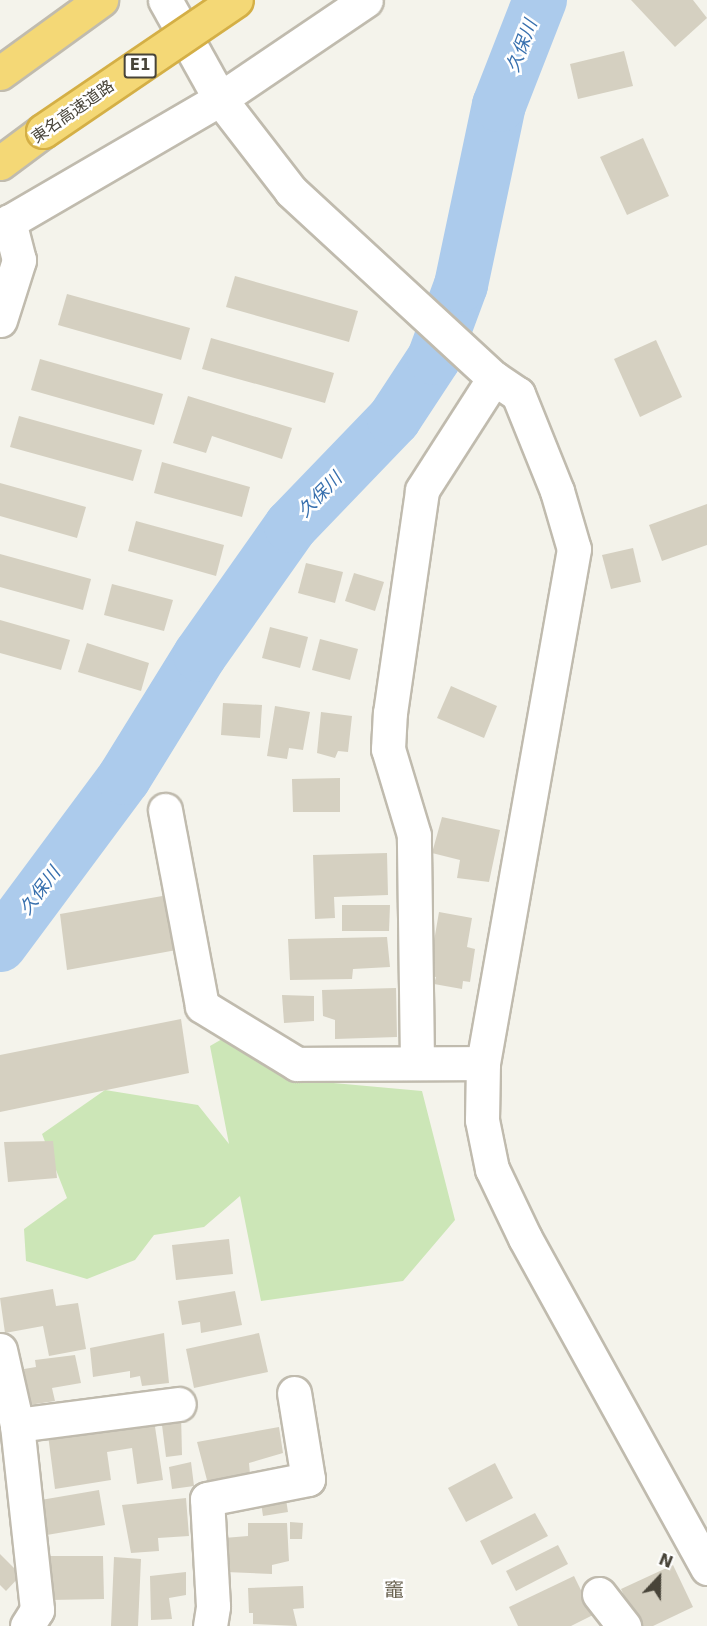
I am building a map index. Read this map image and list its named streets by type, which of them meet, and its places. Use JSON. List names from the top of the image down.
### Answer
{
  "streets": {
    "highway": ["E1", "東名高速道路"]
  },
  "districts": ["竈"],
  "water": ["久保川"],
  "north": "top"
}
